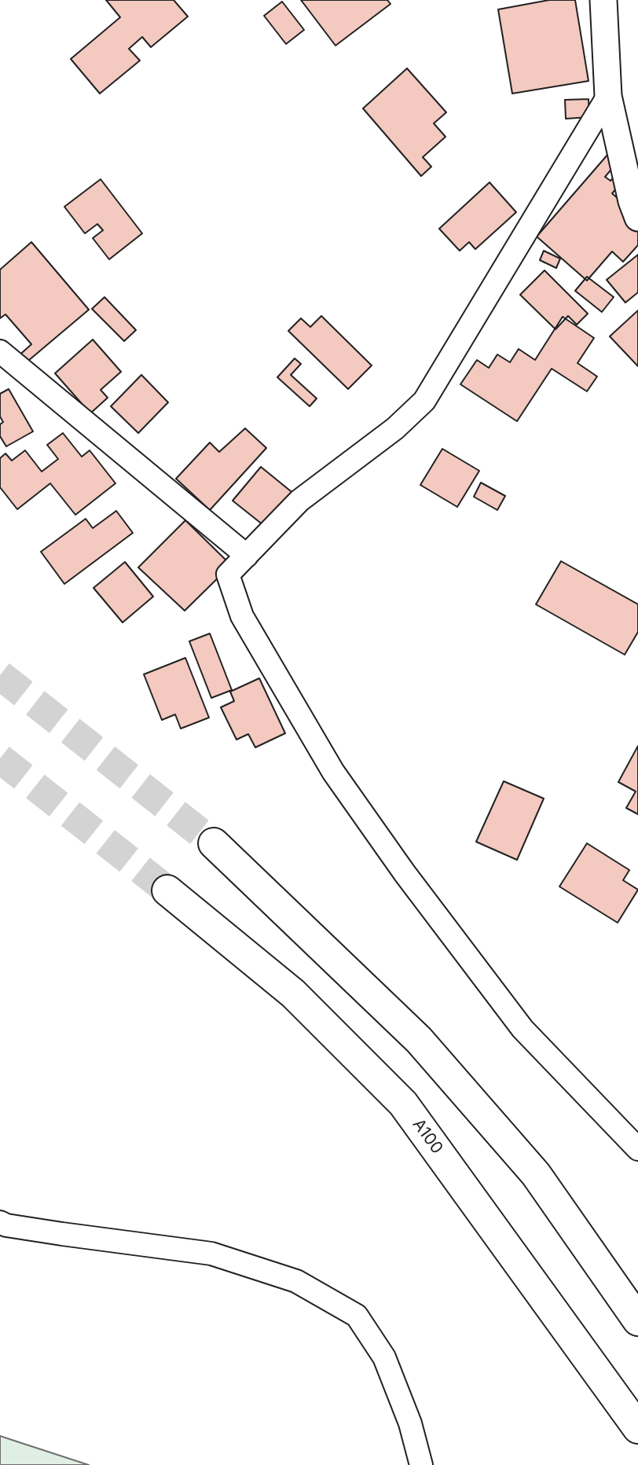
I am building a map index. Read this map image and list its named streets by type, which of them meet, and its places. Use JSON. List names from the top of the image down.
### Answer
{
  "streets": {
    "highway": ["A100"]
  }
}
